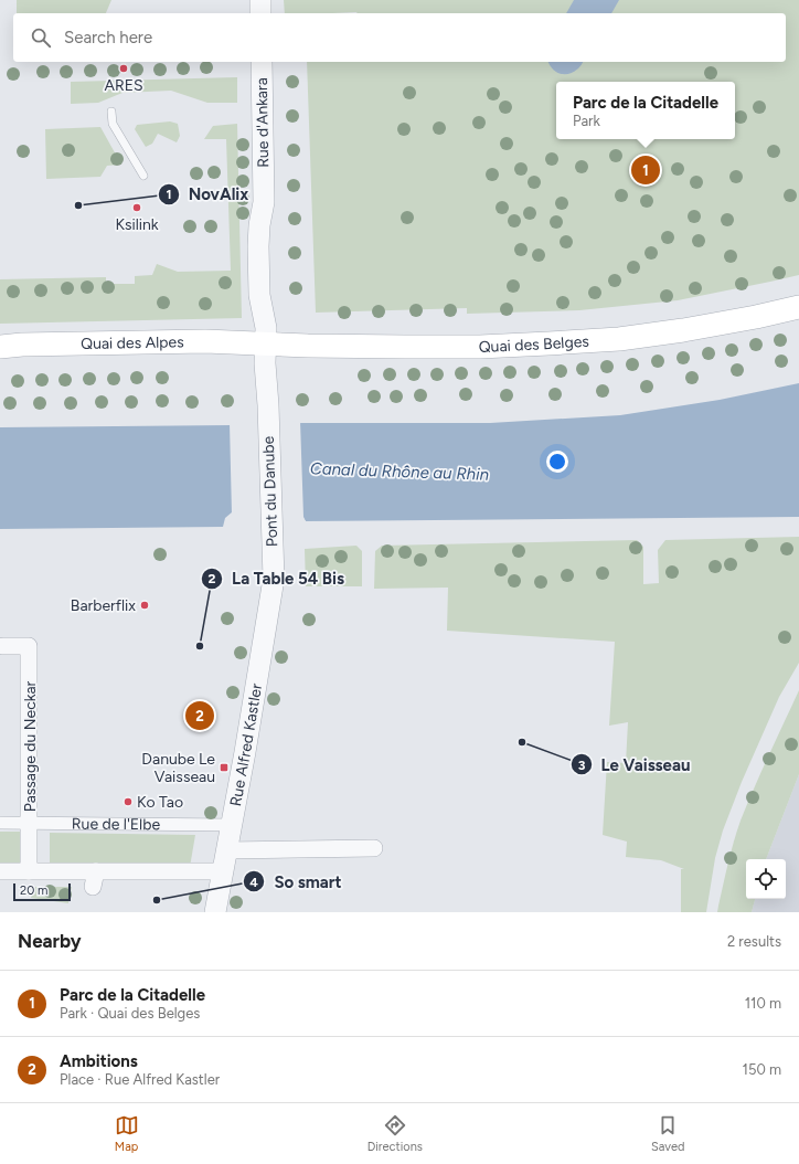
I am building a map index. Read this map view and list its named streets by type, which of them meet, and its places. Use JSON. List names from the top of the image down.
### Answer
{
  "streets": {
    "main road": ["Quai des Alpes", "Quai des Belges"],
    "street": [
      "Rue d'Ankara",
      "Pont du Danube",
      "Rue Alfred Kastler",
      "Passage du Neckar",
      "Rue de l'Elbe"
    ]
  },
  "crossings": [
    ["Rue d'Ankara", "Quai des Alpes"],
    ["Rue d'Ankara", "Quai des Belges"],
    ["Rue d'Ankara", "Pont du Danube"],
    ["Quai des Alpes", "Quai des Belges"],
    ["Quai des Alpes", "Pont du Danube"],
    ["Quai des Belges", "Pont du Danube"],
    ["Pont du Danube", "Rue Alfred Kastler"],
    ["Rue Alfred Kastler", "Rue de l'Elbe"],
    ["Passage du Neckar", "Rue de l'Elbe"]
  ],
  "water": ["Canal du Rhône au Rhin"],
  "places": {
    "other": [
      "ARES",
      "NovAlix",
      "Ksilink",
      "Barberflix",
      "La Table 54 Bis",
      "Le Vaisseau",
      "Ko Tao",
      "So smart"
    ],
    "transit": ["Danube Le Vaisseau"]
  },
  "scale_bar": "20 m",
  "page": {
    "search": "Search here",
    "popup": ["Parc de la Citadelle", "Park"],
    "pins": ["1", "2"],
    "scale": "20 m",
    "heading": ["Nearby", "2 results"],
    "list": [
      {
        "mark": "1",
        "name": "Parc de la Citadelle",
        "note": "Park · Quai des Belges",
        "value": "110 m"
      },
      {
        "mark": "2",
        "name": "Ambitions",
        "note": "Place · Rue Alfred Kastler",
        "value": "150 m"
      }
    ],
    "nav": ["Map", "Directions", "Saved"]
  }
}
